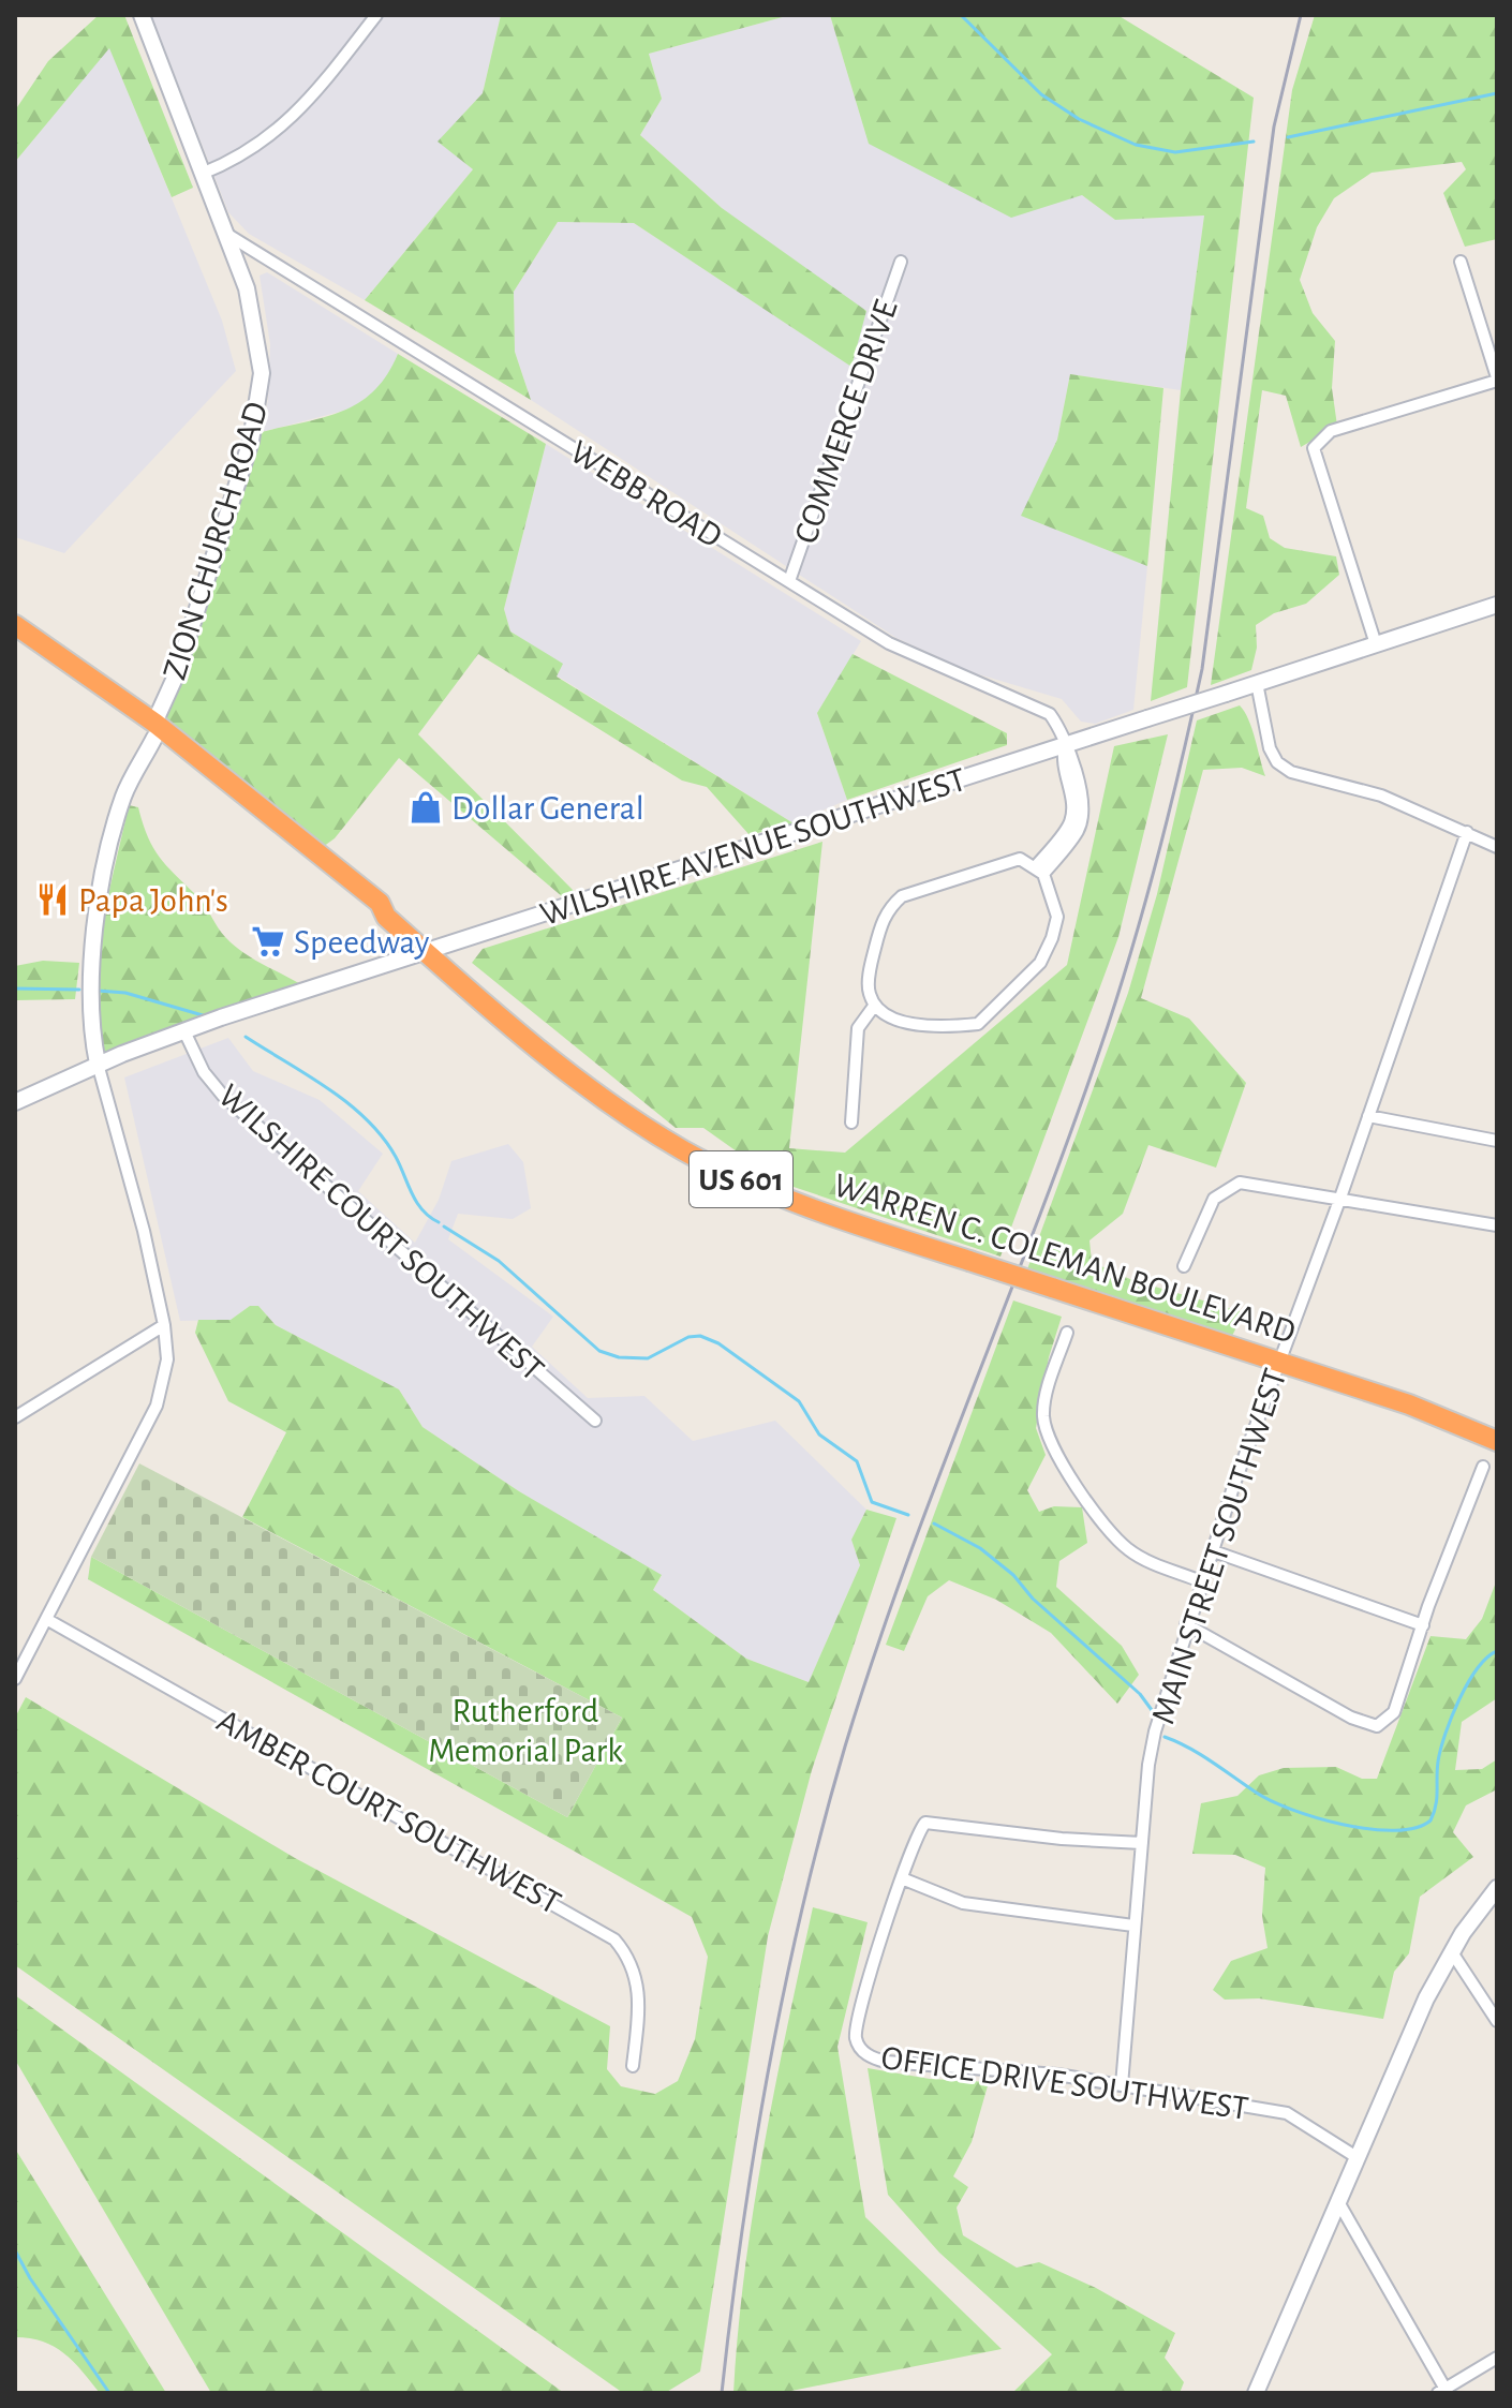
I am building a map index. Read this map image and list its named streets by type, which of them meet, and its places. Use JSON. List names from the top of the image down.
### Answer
{
  "streets": {
    "highway": ["US 601", "WARREN C. COLEMAN BOULEVARD"],
    "street": [
      "COMMERCE DRIVE",
      "WEBB ROAD",
      "ZION CHURCH ROAD",
      "WILSHIRE AVENUE SOUTHWEST",
      "WILSHIRE COURT SOUTHWEST",
      "MAIN STREET SOUTHWEST",
      "AMBER COURT SOUTHWEST",
      "OFFICE DRIVE SOUTHWEST"
    ]
  },
  "crossings": [
    ["COMMERCE DRIVE", "WEBB ROAD"],
    ["WEBB ROAD", "ZION CHURCH ROAD"],
    ["WEBB ROAD", "WILSHIRE AVENUE SOUTHWEST"],
    ["ZION CHURCH ROAD", "WILSHIRE AVENUE SOUTHWEST"],
    ["ZION CHURCH ROAD", "WARREN C. COLEMAN BOULEVARD"],
    ["WILSHIRE AVENUE SOUTHWEST", "WILSHIRE COURT SOUTHWEST"],
    ["WILSHIRE AVENUE SOUTHWEST", "WARREN C. COLEMAN BOULEVARD"],
    ["WARREN C. COLEMAN BOULEVARD", "MAIN STREET SOUTHWEST"],
    ["MAIN STREET SOUTHWEST", "OFFICE DRIVE SOUTHWEST"]
  ],
  "parks": ["Rutherford Memorial Park"],
  "places": {
    "shop": ["Dollar General"],
    "restaurant": ["Papa John's"],
    "supermarket": ["Speedway"]
  }
}
